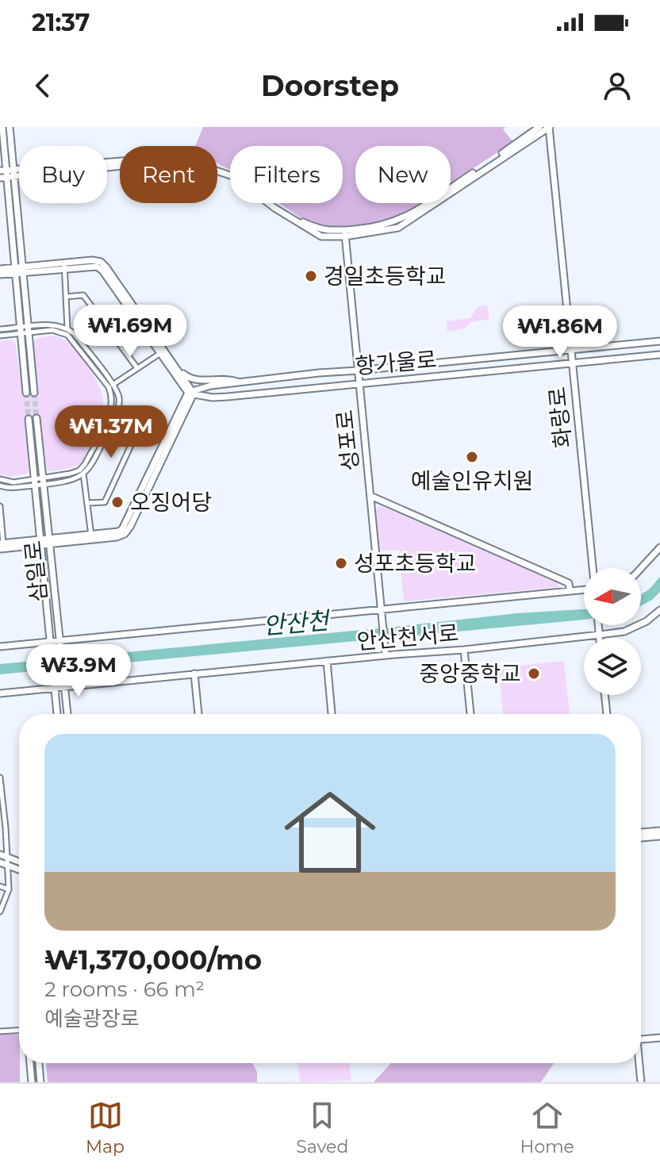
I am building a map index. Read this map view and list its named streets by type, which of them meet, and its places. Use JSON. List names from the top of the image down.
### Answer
{
  "streets": {
    "street": [
      "항가울로",
      "화랑로",
      "성포로",
      "삼일로",
      "안산천서로"
    ]
  },
  "crossings": [
    ["항가울로", "화랑로"],
    ["항가울로", "성포로"],
    ["성포로", "안산천서로"],
    ["삼일로", "안산천서로"]
  ],
  "water": ["안산천"],
  "places": [
    "경일초등학교",
    "예술인유치원",
    "오징어당",
    "성포초등학교",
    "중앙중학교"
  ],
  "north": "left",
  "page": {
    "status": "21:37",
    "header": "Doorstep",
    "chip": [
      "Buy",
      "Rent",
      "Filters",
      "New"
    ],
    "price": [
      "₩1.69M",
      "₩1.86M",
      "₩1.37M",
      "₩3.9M"
    ],
    "list": [
      {
        "name": "₩1,370,000/mo",
        "note": "2 rooms · 66 m² · 예술광장로"
      }
    ],
    "tabs": ["Map", "Saved", "Home"]
  }
}
